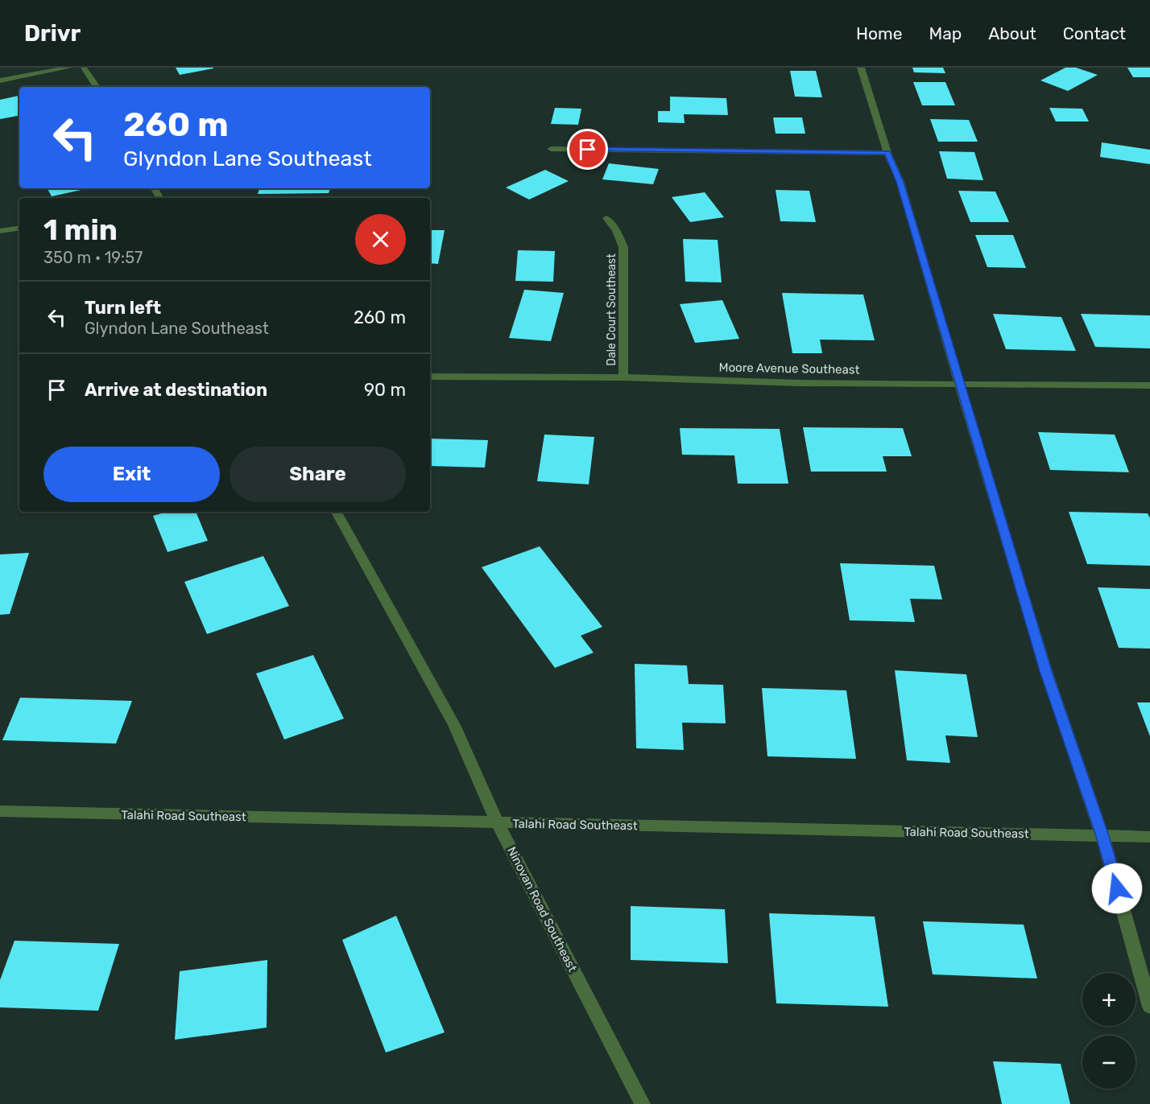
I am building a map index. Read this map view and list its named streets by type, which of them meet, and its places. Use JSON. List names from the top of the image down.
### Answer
{
  "streets": {
    "street": [
      "Dale Court Southeast",
      "Moore Avenue Southeast",
      "Talahi Road Southeast",
      "Ninovan Road Southeast"
    ]
  },
  "crossings": [
    ["Dale Court Southeast", "Moore Avenue Southeast"],
    ["Talahi Road Southeast", "Ninovan Road Southeast"]
  ],
  "page": {
    "header": "Drivr",
    "nav": [
      "Home",
      "Map",
      "About",
      "Contact"
    ],
    "turn": ["260 m", "Glyndon Lane Southeast"],
    "heading": ["1 min", "350 m · 19:57"],
    "list": [
      {
        "name": "Turn left",
        "note": "Glyndon Lane Southeast",
        "value": "260 m"
      },
      {
        "name": "Arrive at destination",
        "value": "90 m"
      }
    ],
    "buttons": ["Exit", "Share"],
    "map_buttons": ["+", "−"]
  }
}
